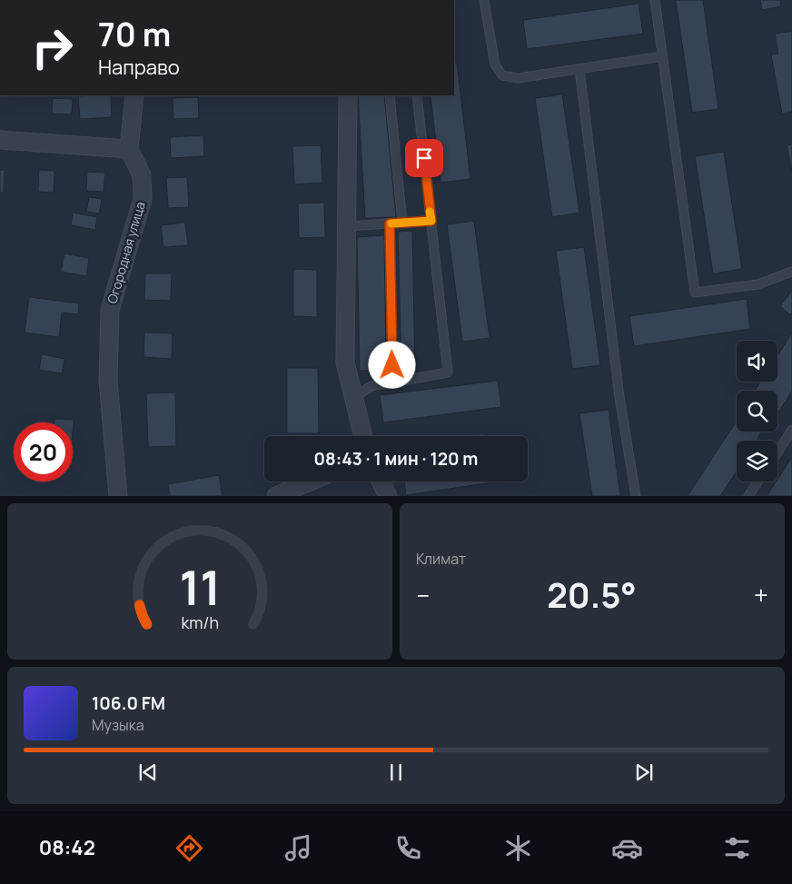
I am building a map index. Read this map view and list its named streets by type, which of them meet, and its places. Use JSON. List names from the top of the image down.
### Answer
{
  "streets": {
    "street": ["Огородная улица"]
  },
  "page": {
    "turn": ["70 m", "Направо"],
    "limit": "20",
    "trip": "08:43 · 1 мин · 120 m",
    "tile": "Климат",
    "heat": ["−", "20.5°", "+"],
    "song": ["106.0 FM", "Музыка"],
    "tabs": "08:42",
    "gauge": ["11", "km/h"]
  }
}
